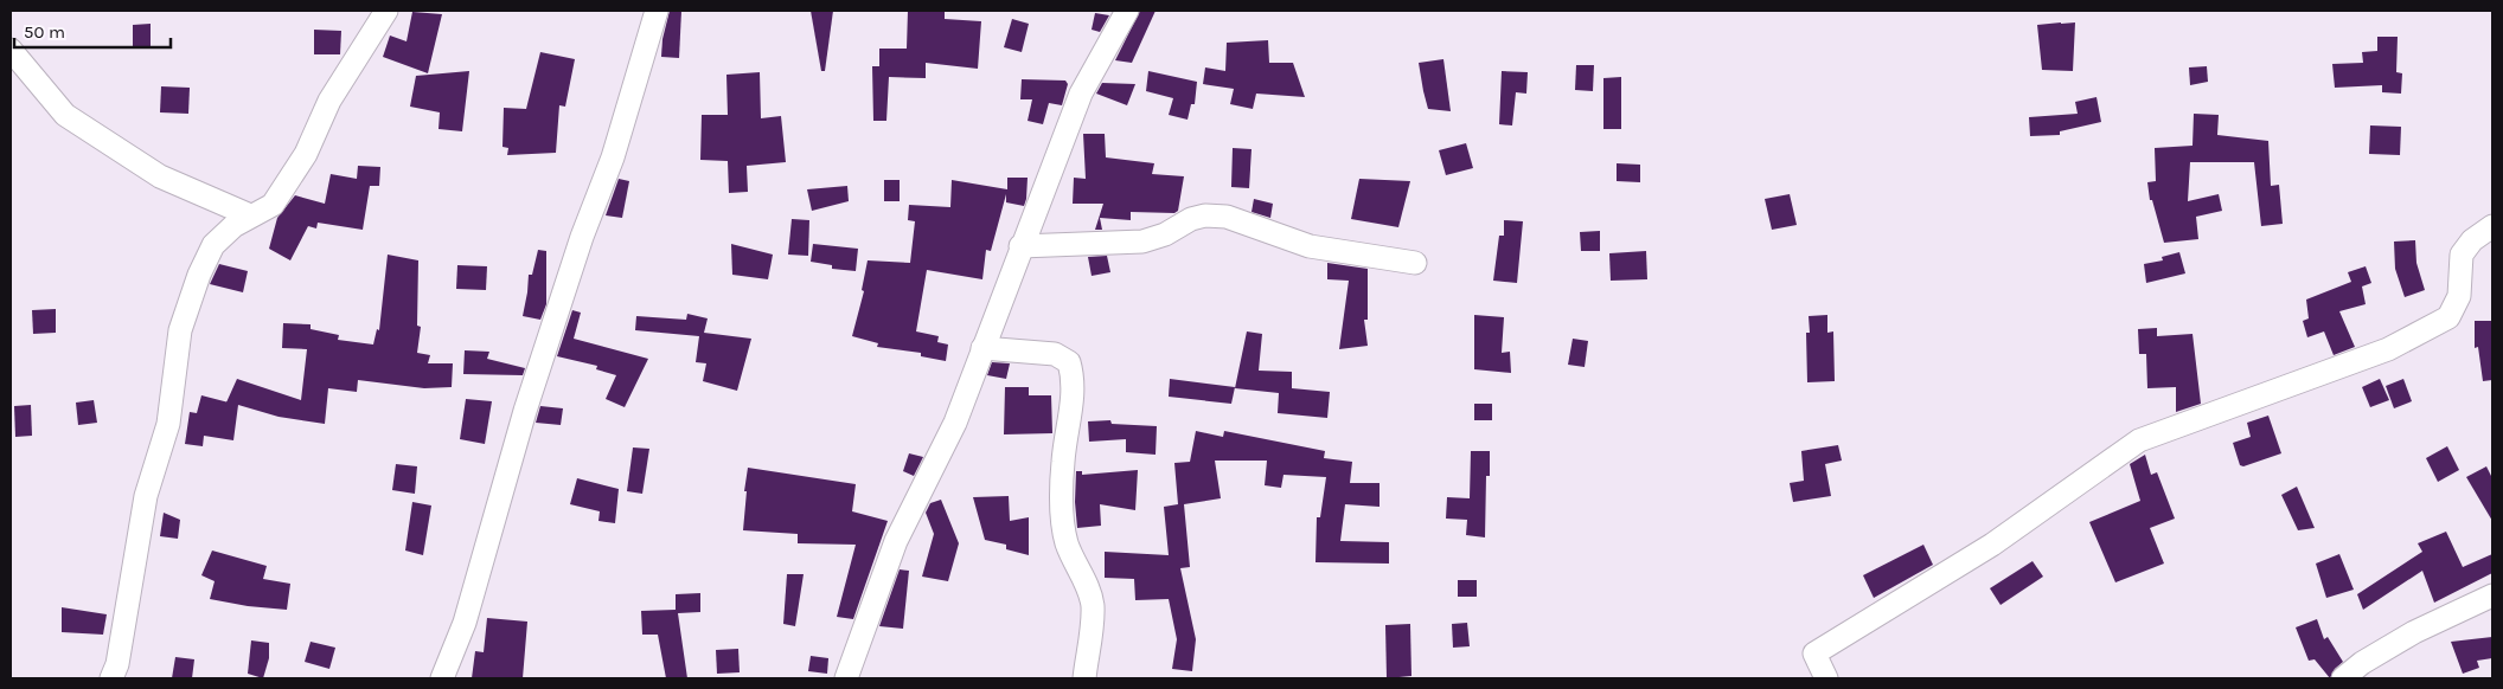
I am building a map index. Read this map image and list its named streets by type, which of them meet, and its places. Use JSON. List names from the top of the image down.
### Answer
{
  "scale_bar": "50 m"
}
